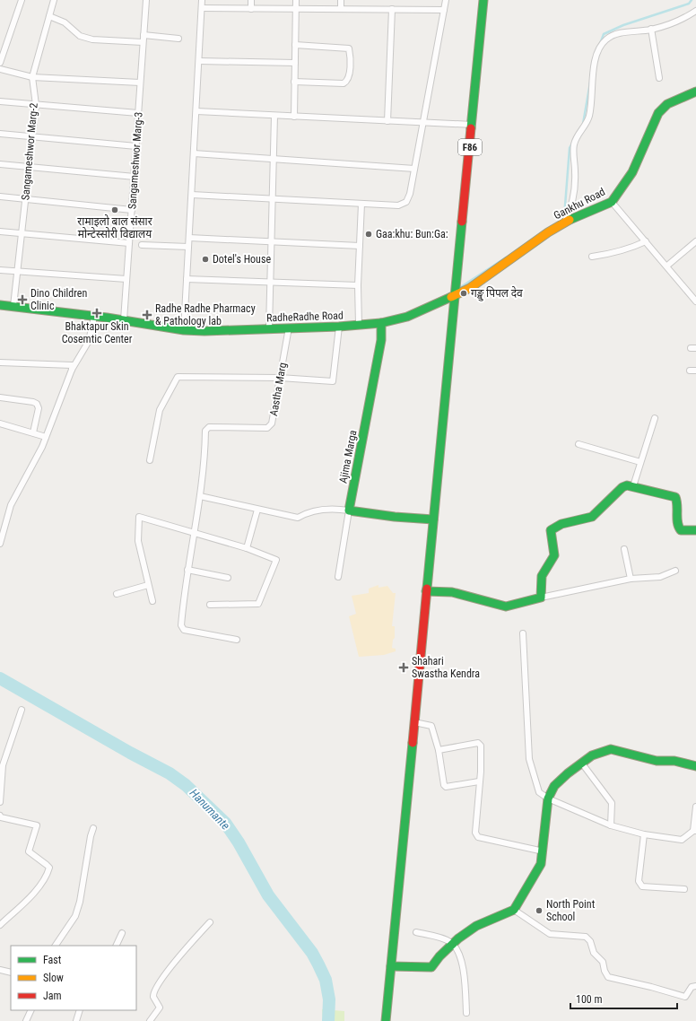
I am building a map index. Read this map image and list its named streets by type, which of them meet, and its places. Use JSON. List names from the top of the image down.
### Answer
{
  "streets": {
    "main road": [
      "F86",
      "Gankhu Road",
      "RadheRadhe Road",
      "Ajima Marga"
    ],
    "street": ["Sangameshwor Marg-2", "Sangameshwor Marg-3", "Aastha Marg"]
  },
  "crossings": [
    ["F86", "Gankhu Road"],
    ["F86", "RadheRadhe Road"],
    ["Sangameshwor Marg-2", "RadheRadhe Road"],
    ["Sangameshwor Marg-3", "RadheRadhe Road"],
    ["Gankhu Road", "RadheRadhe Road"],
    ["RadheRadhe Road", "Aastha Marg"],
    ["RadheRadhe Road", "Ajima Marga"]
  ],
  "water": ["Hanumante"],
  "places": {
    "other": [
      "रामाइलो बाल संसार मोन्टेस्सोरी विद्यालय",
      "Gaa:khu: Bun:Ga:",
      "Dotel's House",
      "गङ्खु पिपल देव",
      "North Point School"
    ],
    "health": [
      "Dino Children Clinic",
      "Bhaktapur Skin Cosemtic Center",
      "Radhe Radhe Pharmacy & Pathology lab",
      "Shahari Swastha Kendra"
    ]
  },
  "legend": ["Fast", "Slow", "Jam"],
  "scale_bar": "100 m"
}
